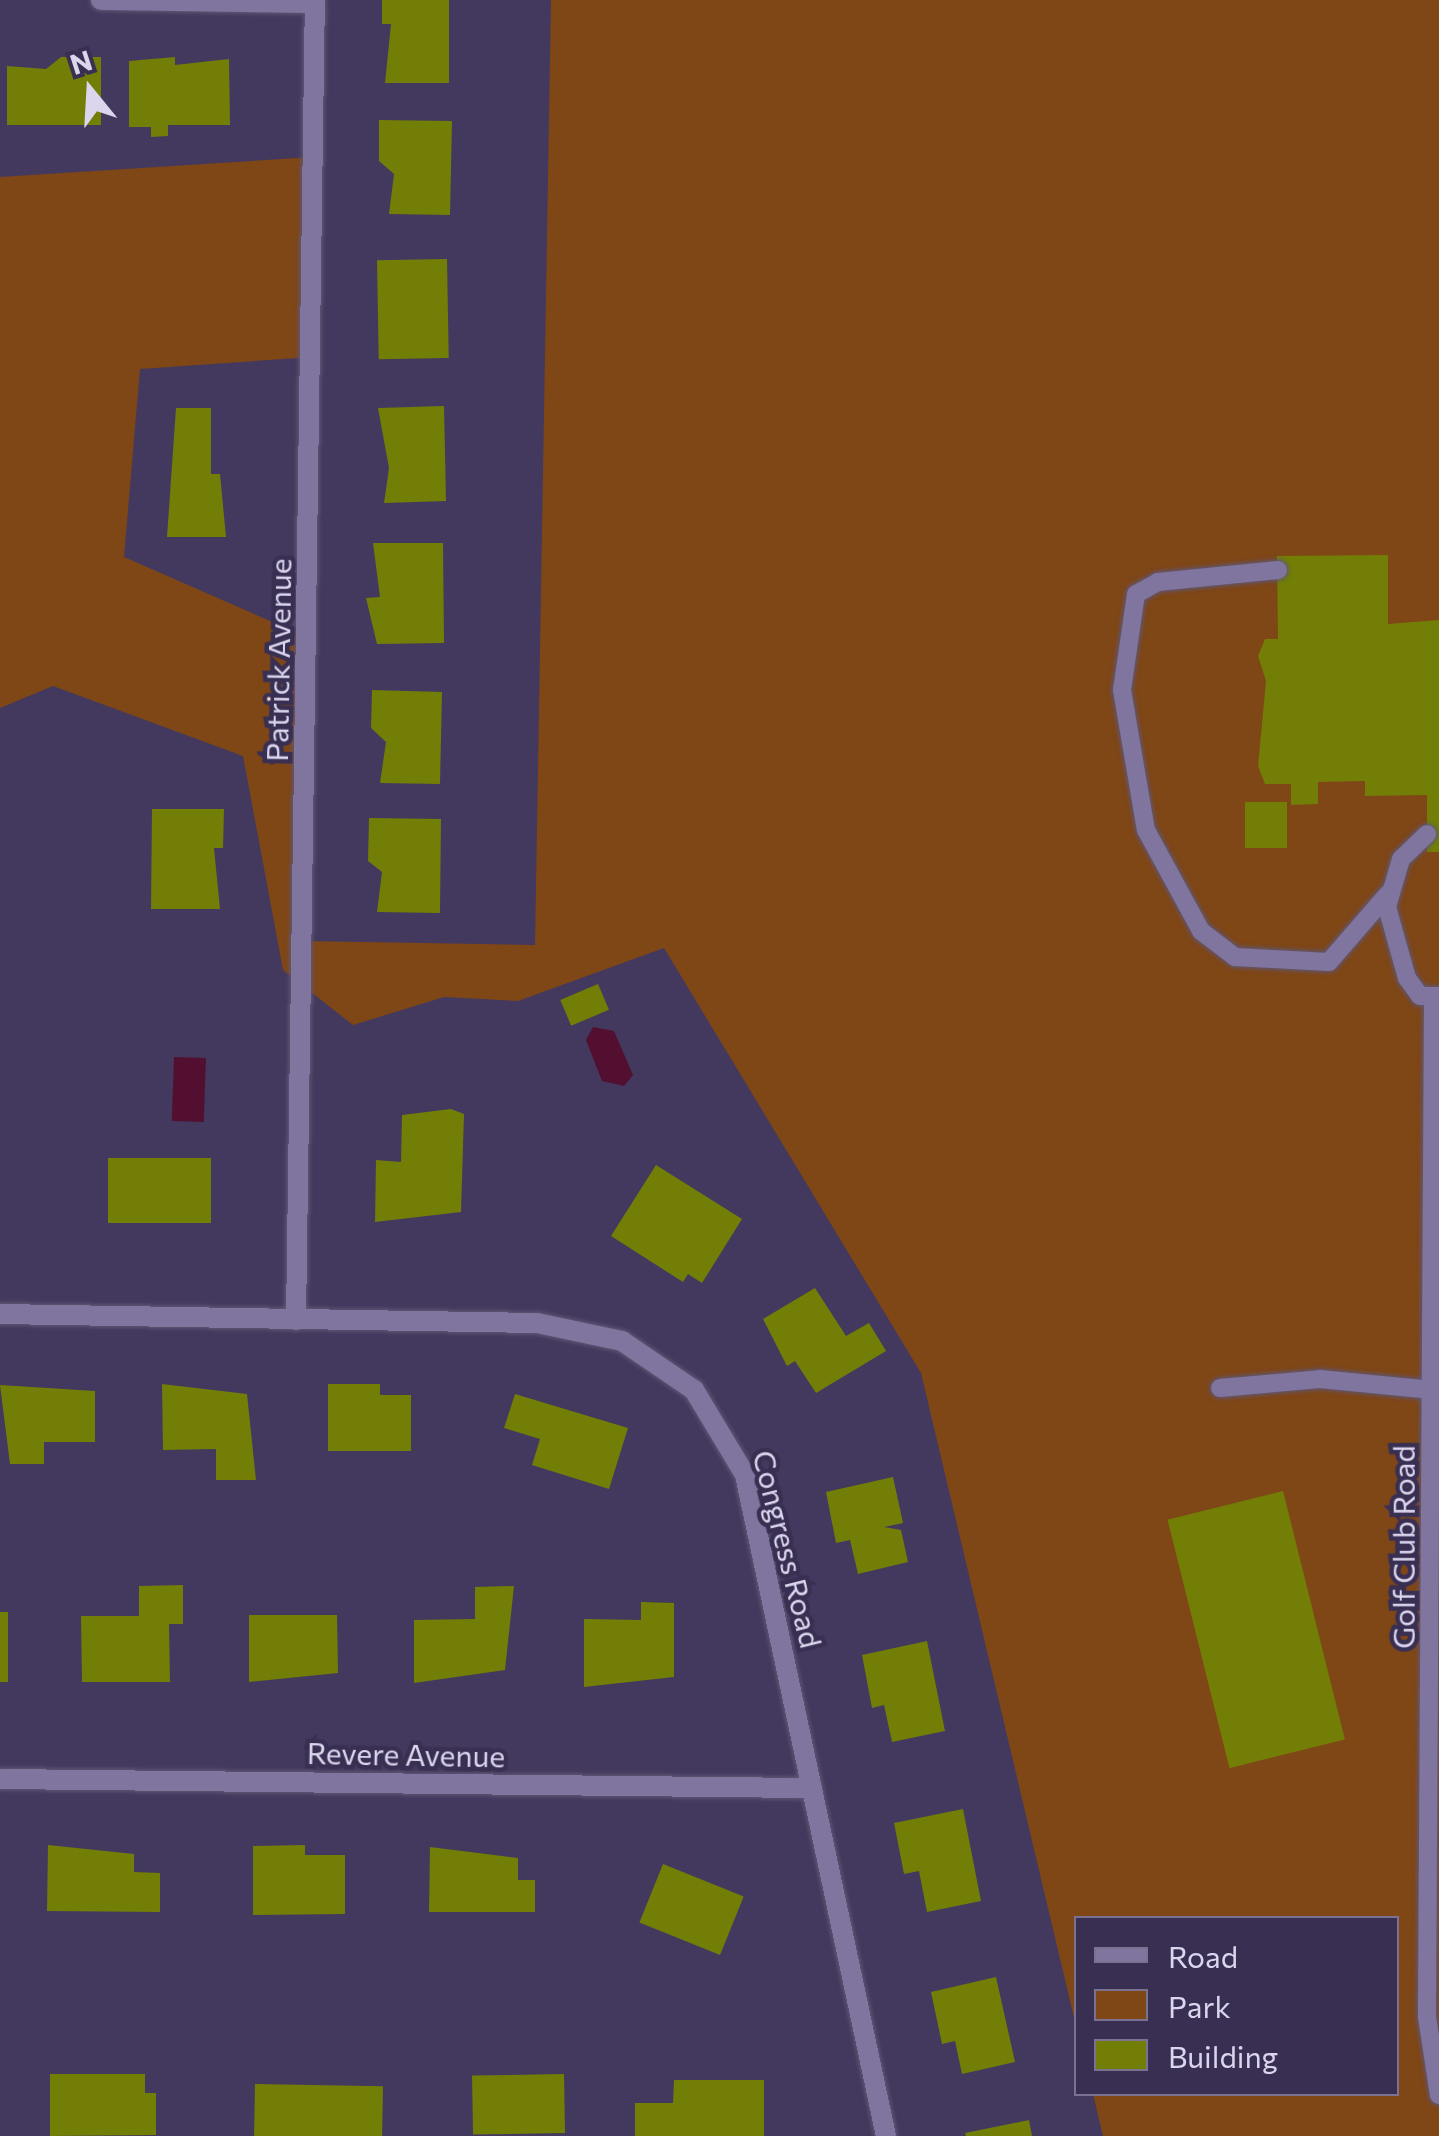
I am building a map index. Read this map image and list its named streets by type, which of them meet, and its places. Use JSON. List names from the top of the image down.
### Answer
{
  "streets": {
    "street": ["Patrick Avenue", "Congress Road", "Revere Avenue"],
    "lane": ["Golf Club Road"]
  },
  "crossings": [
    ["Patrick Avenue", "Congress Road"],
    ["Congress Road", "Revere Avenue"]
  ],
  "legend": ["Road", "Park", "Building"],
  "north": "top"
}
